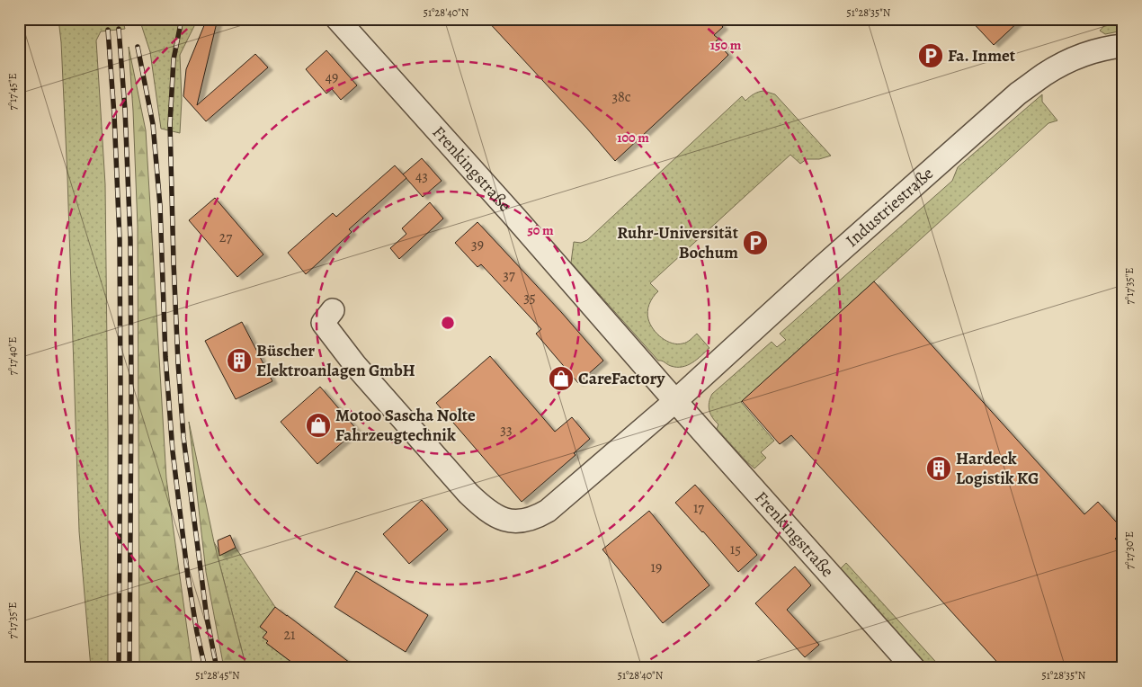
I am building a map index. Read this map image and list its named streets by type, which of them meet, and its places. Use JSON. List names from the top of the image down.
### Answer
{
  "streets": {
    "street": ["Frenkingstraße", "Industriestraße"]
  },
  "crossings": [
    ["Frenkingstraße", "Industriestraße"]
  ],
  "places": {
    "parking": ["Fa. Inmet", "Ruhr-Universität Bochum"],
    "building": ["Büscher Elektroanlagen GmbH", "Hardeck Logistik KG"],
    "shop": ["CareFactory", "Motoo Sascha Nolte Fahrzeugtechnik"]
  },
  "house_numbers": [
    "49",
    "38c",
    "43",
    "27",
    "39",
    "37",
    "35",
    "33",
    "17",
    "15",
    "19",
    "21"
  ],
  "coordinates": [
    "51°28'40\"N",
    "51°28'35\"N",
    "7°17'45\"E",
    "7°17'35\"E",
    "7°17'40\"E",
    "7°17'30\"E",
    "51°28'45\"N"
  ],
  "rings": ["150 m", "100 m", "50 m"]
}
